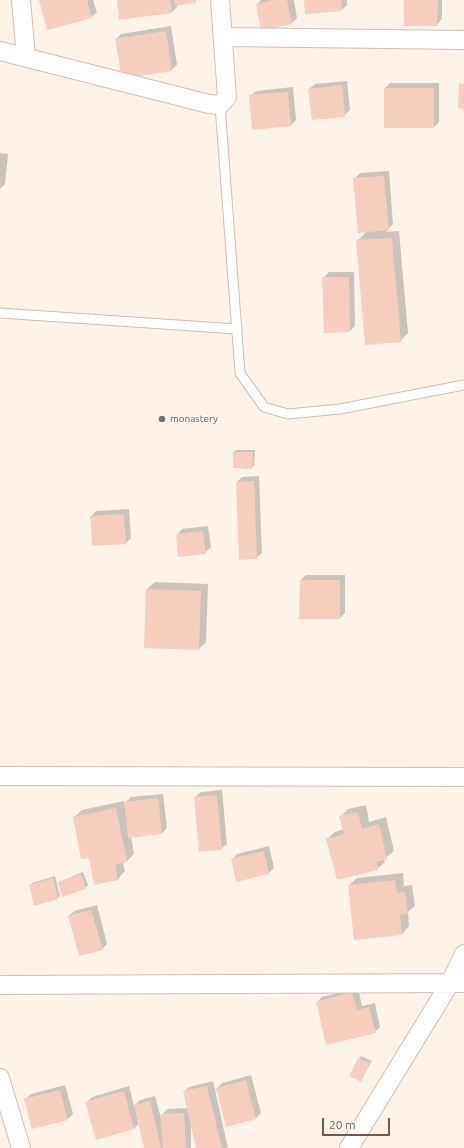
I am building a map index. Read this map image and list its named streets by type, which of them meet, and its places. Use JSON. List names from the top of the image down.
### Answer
{
  "places": ["monastery"],
  "scale_bar": "20 m"
}
